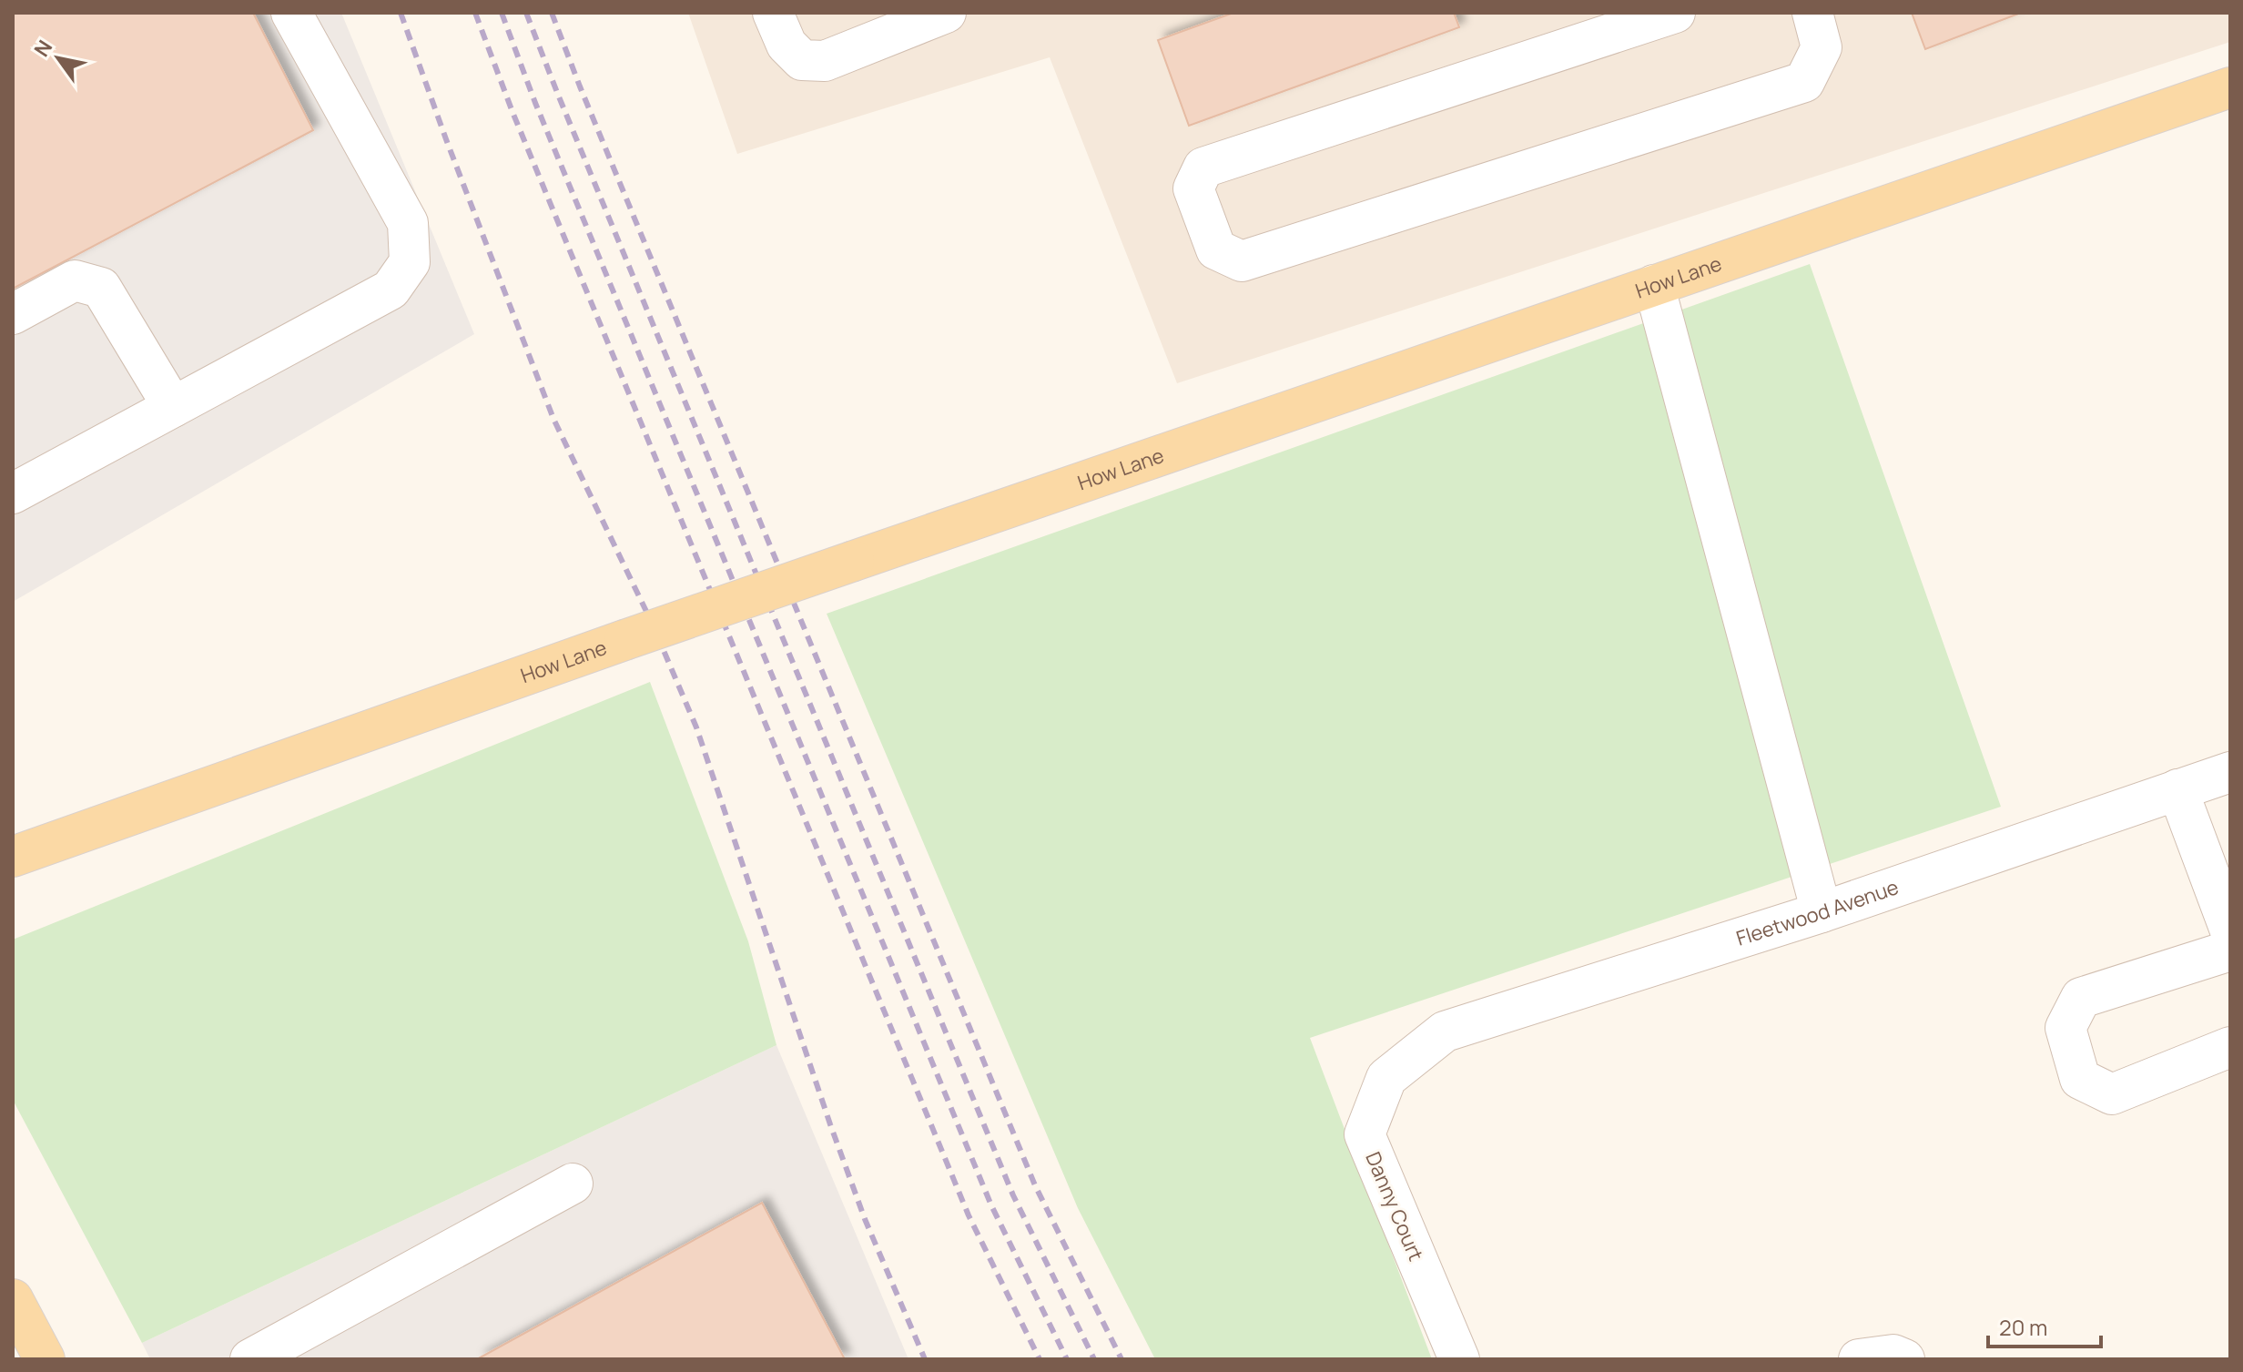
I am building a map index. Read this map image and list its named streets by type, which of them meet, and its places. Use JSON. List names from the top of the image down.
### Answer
{
  "streets": {
    "main road": ["How Lane"],
    "street": ["Fleetwood Avenue", "Danny Court"]
  },
  "crossings": [
    ["Fleetwood Avenue", "Danny Court"]
  ],
  "scale_bar": "20 m",
  "north": "top left"
}
